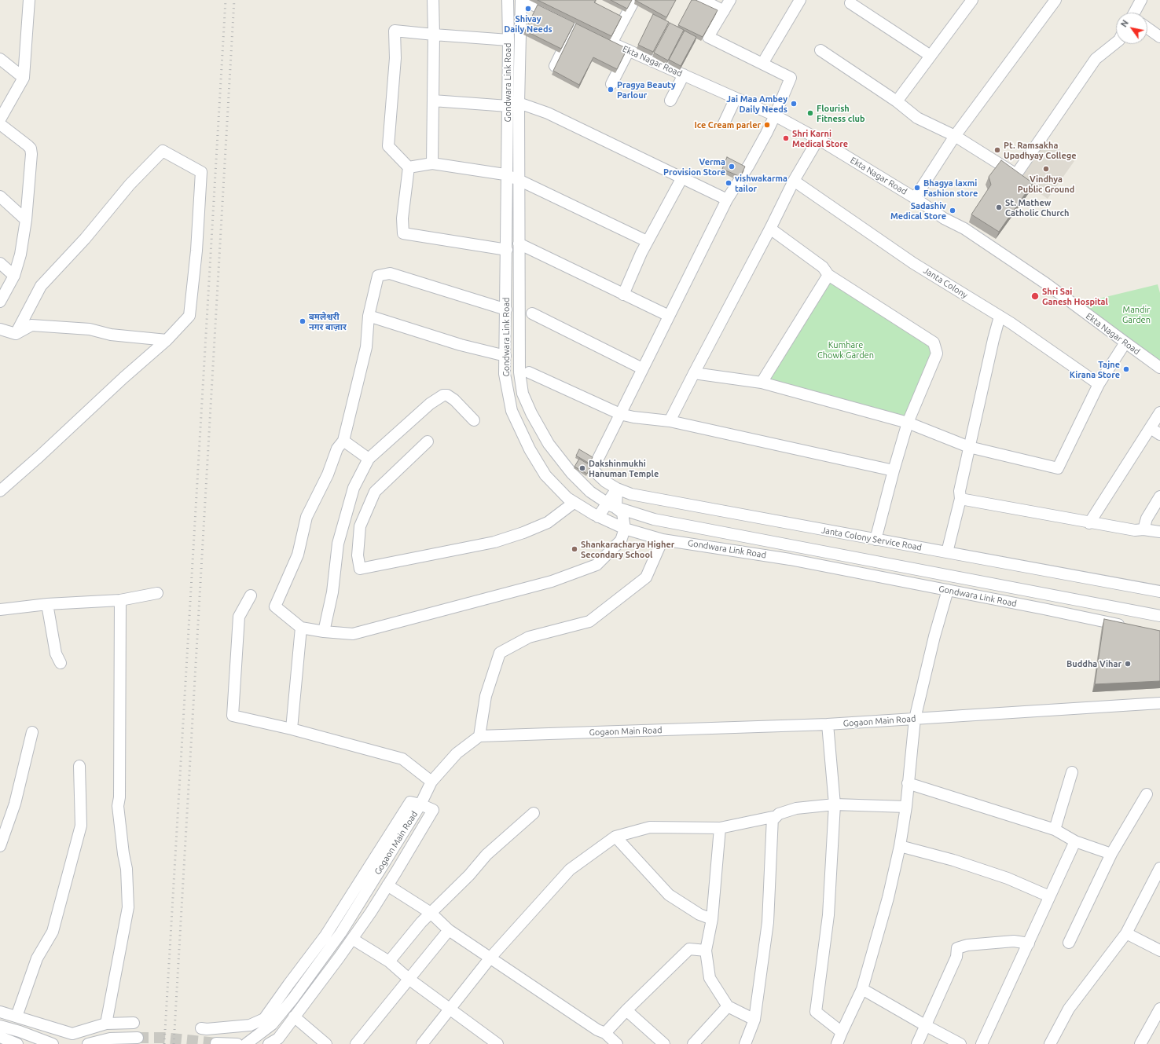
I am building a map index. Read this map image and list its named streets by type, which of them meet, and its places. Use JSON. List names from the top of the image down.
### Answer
{
  "streets": {
    "street": [
      "Ekta Nagar Road",
      "Gondwara Link Road",
      "Janta Colony",
      "Janta Colony Service Road",
      "Gogaon Main Road"
    ]
  },
  "parks": ["Mandir Garden", "Kumhare Chowk Garden"],
  "places": [
    "Shivay Daily Needs",
    "Pragya Beauty Parlour",
    "Jai Maa Ambey Daily Needs",
    "Flourish Fitness club",
    "Ice Cream parler",
    "Shri Karni Medical Store",
    "Pt. Ramsakha Upadhyay College",
    "Verma Provision Store",
    "Vindhya Public Ground",
    "vishwakarma tailor",
    "Bhagya laxmi Fashion store",
    "St. Mathew Catholic Church",
    "Sadashiv Medical Store",
    "Shri Sai Ganesh Hospital",
    "बमलेश्वरी नगर बाज़ार",
    "Tajne Kirana Store",
    "Dakshinmukhi Hanuman Temple",
    "Shankaracharya Higher Secondary School",
    "Buddha Vihar"
  ],
  "north": "top left"
}
